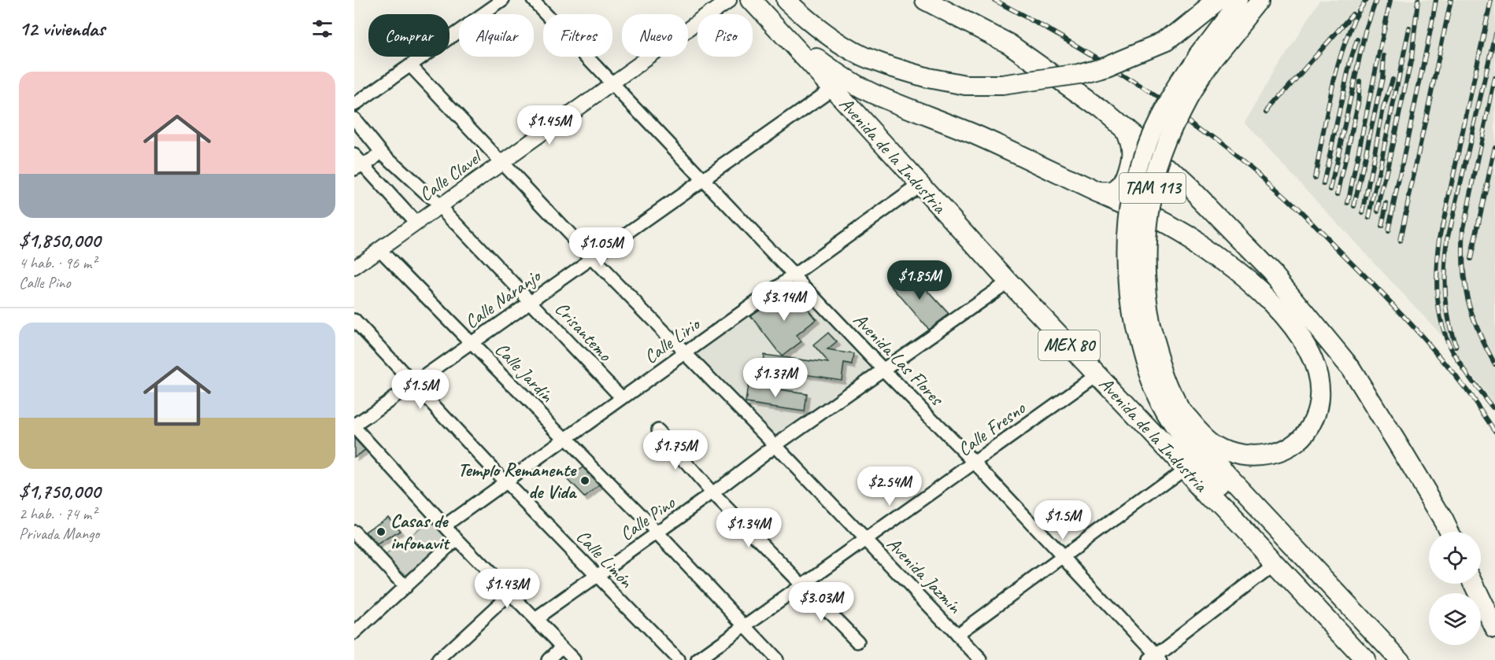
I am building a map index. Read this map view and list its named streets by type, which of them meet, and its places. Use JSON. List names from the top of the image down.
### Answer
{
  "streets": {
    "highway": ["Avenida de la Industria", "TAM 113", "MEX 80"],
    "street": [
      "Calle Clavel",
      "Calle Naranjo",
      "Crisantemo",
      "Calle Lirio",
      "Avenida Las Flores",
      "Calle Jardín",
      "Calle Fresno",
      "Calle Pino",
      "Calle Limón",
      "Avenida Jazmín"
    ]
  },
  "crossings": [
    ["Avenida de la Industria", "Calle Naranjo"],
    ["Avenida de la Industria", "Calle Lirio"],
    ["Avenida de la Industria", "Calle Fresno"],
    ["Avenida de la Industria", "Calle Pino"],
    ["Calle Clavel", "Crisantemo"],
    ["Calle Clavel", "Avenida Las Flores"],
    ["Calle Clavel", "Calle Jardín"],
    ["Calle Clavel", "Avenida Jazmín"],
    ["Calle Naranjo", "Crisantemo"],
    ["Calle Naranjo", "Avenida Las Flores"],
    ["Calle Naranjo", "Calle Jardín"],
    ["Calle Naranjo", "Calle Limón"],
    ["Calle Naranjo", "Avenida Jazmín"],
    ["Crisantemo", "Calle Lirio"],
    ["Calle Lirio", "Avenida Las Flores"],
    ["Calle Lirio", "Calle Jardín"],
    ["Calle Lirio", "Calle Limón"],
    ["Calle Lirio", "Avenida Jazmín"],
    ["Avenida Las Flores", "Calle Fresno"],
    ["Avenida Las Flores", "Calle Pino"],
    ["Calle Jardín", "Calle Fresno"],
    ["Calle Jardín", "Calle Pino"],
    ["Calle Fresno", "Avenida Jazmín"],
    ["Calle Pino", "Calle Limón"],
    ["Calle Pino", "Avenida Jazmín"]
  ],
  "places": ["Templo Remanente de Vida", "Casas de infonavit"],
  "page": {
    "heading": "12 viviendas",
    "chip": [
      "Comprar",
      "Alquilar",
      "Filtros",
      "Nuevo",
      "Piso"
    ],
    "list": [
      {
        "name": "$1,850,000",
        "note": "4 hab. · 96 m² · Calle Pino"
      },
      {
        "name": "$1,750,000",
        "note": "2 hab. · 74 m² · Privada Mango"
      }
    ],
    "price": [
      "$1.45M",
      "$1.05M",
      "$1.85M",
      "$3.14M",
      "$1.37M",
      "$1.5M",
      "$1.75M",
      "$2.54M",
      "$1.5M",
      "$1.34M",
      "$1.43M",
      "$3.03M"
    ]
  }
}
